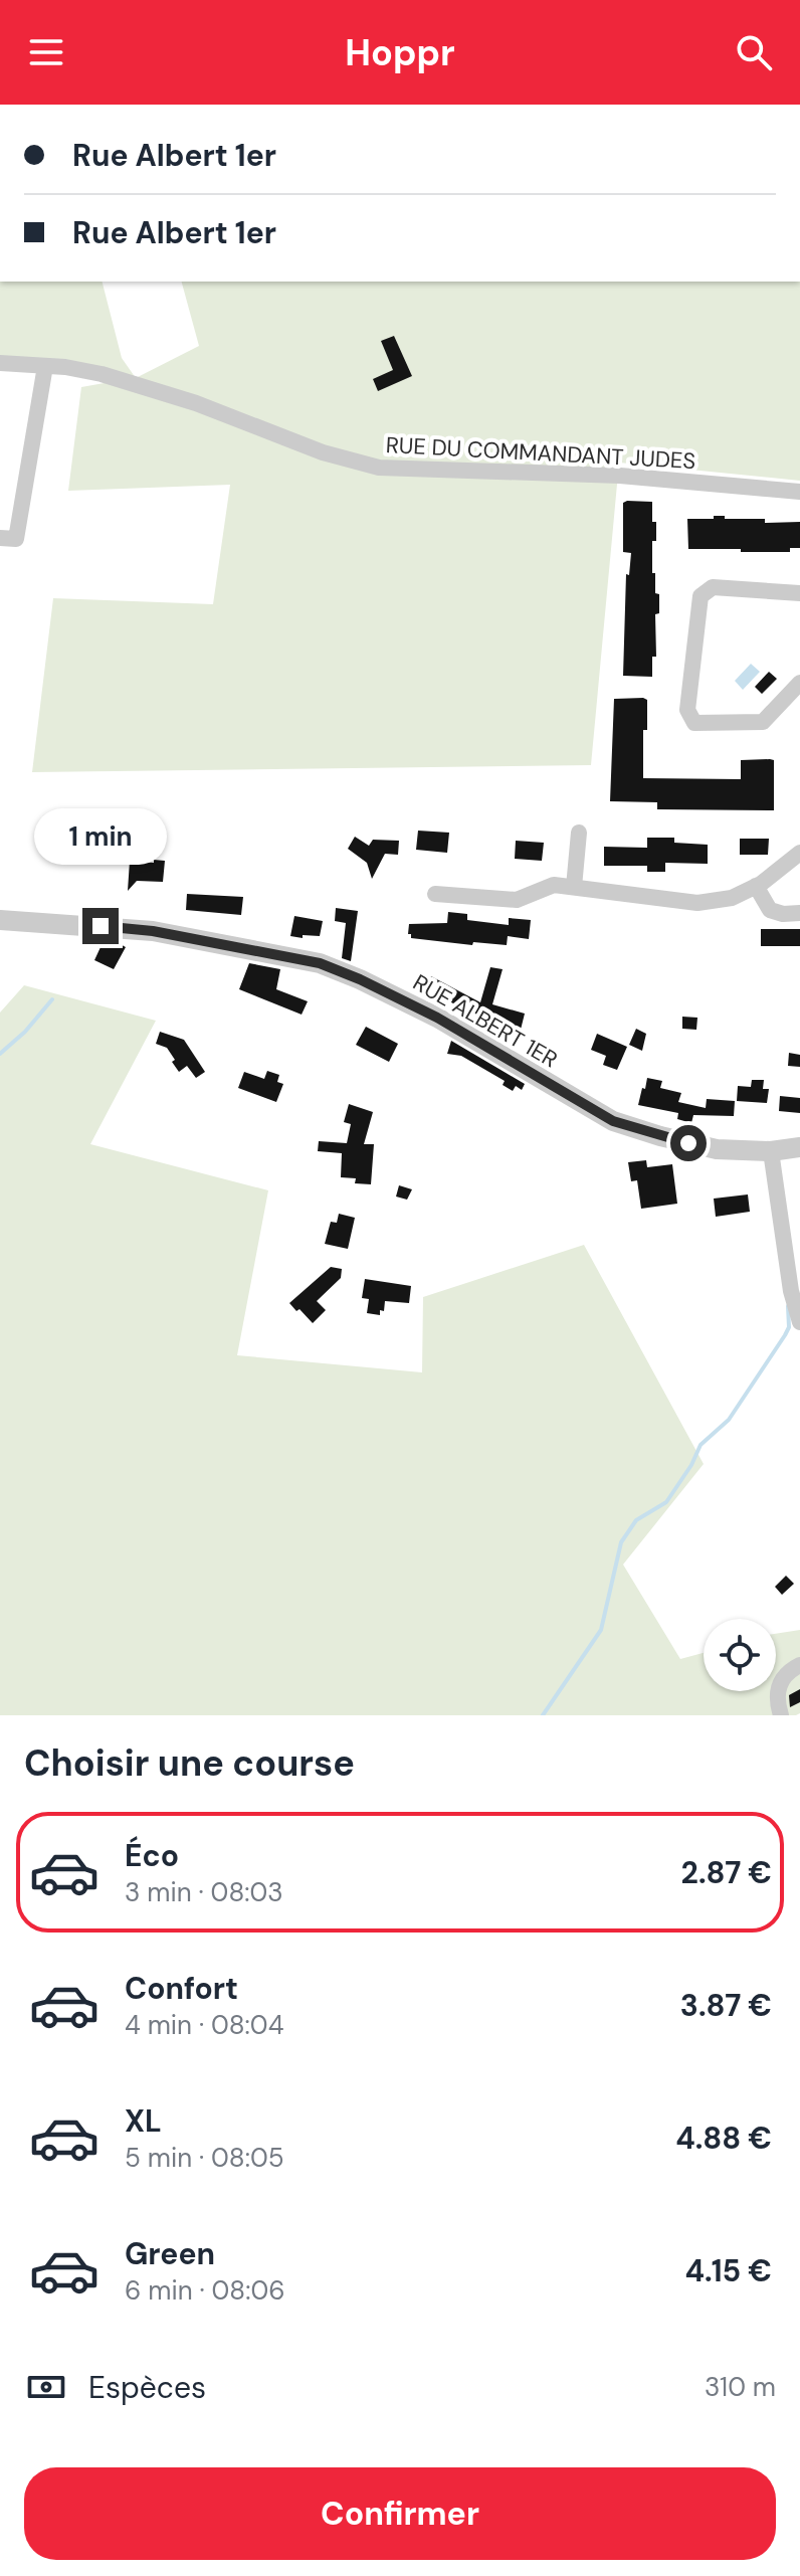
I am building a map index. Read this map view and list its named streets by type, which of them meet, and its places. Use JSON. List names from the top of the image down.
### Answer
{
  "streets": {
    "street": ["RUE DU COMMANDANT JUDES", "RUE ALBERT 1ER"]
  },
  "page": {
    "header": "Hoppr",
    "banner": ["Rue Albert 1er", "Rue Albert 1er"],
    "bubble": "1 min",
    "heading": "Choisir une course",
    "list": [
      {
        "name": "Éco",
        "note": "3 min · 08:03",
        "value": "2.87 €"
      },
      {
        "name": "Confort",
        "note": "4 min · 08:04",
        "value": "3.87 €"
      },
      {
        "name": "XL",
        "note": "5 min · 08:05",
        "value": "4.88 €"
      },
      {
        "name": "Green",
        "note": "6 min · 08:06",
        "value": "4.15 €"
      }
    ],
    "pay": ["Espèces", "310 m"],
    "buttons": "Confirmer"
  }
}
